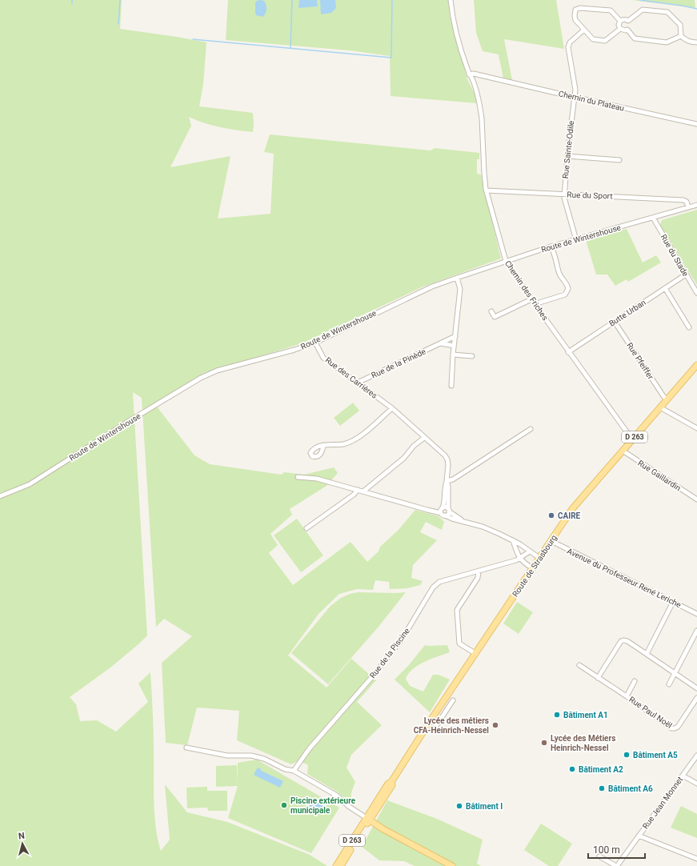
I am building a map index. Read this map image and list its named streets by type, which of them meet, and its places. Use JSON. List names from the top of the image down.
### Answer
{
  "streets": {
    "main road": ["D 263", "Route de Strasbourg"],
    "street": [
      "Chemin du Plateau",
      "Rue Sainte-Odile",
      "Rue du Sport",
      "Route de Wintershouse",
      "Rue du Stade",
      "Chemin des Friches",
      "Butte Urban",
      "Rue Pfeiffer",
      "Rue de la Pinède",
      "Rue des Carrières",
      "Rue Gaillardin",
      "Avenue du Professeur René Leriche",
      "Rue de la Piscine",
      "Rue Paul Noël",
      "Rue Jean Monnet"
    ]
  },
  "crossings": [
    ["Chemin du Plateau", "Rue Sainte-Odile"],
    ["Chemin du Plateau", "Chemin des Friches"],
    ["Rue Sainte-Odile", "Rue du Sport"],
    ["Rue Sainte-Odile", "Route de Wintershouse"],
    ["Rue du Sport", "Route de Wintershouse"],
    ["Rue du Sport", "Chemin des Friches"],
    ["Route de Wintershouse", "Rue du Stade"],
    ["Route de Wintershouse", "Chemin des Friches"],
    ["Route de Wintershouse", "Rue des Carrières"],
    ["Rue du Stade", "Butte Urban"],
    ["Chemin des Friches", "Butte Urban"],
    ["Chemin des Friches", "Route de Strasbourg"],
    ["Butte Urban", "Rue Pfeiffer"],
    ["Rue Pfeiffer", "Route de Strasbourg"],
    ["Rue de la Pinède", "Rue des Carrières"],
    ["Rue Gaillardin", "Route de Strasbourg"],
    ["Route de Strasbourg", "Avenue du Professeur René Leriche"]
  ],
  "places": [
    "CAIRE",
    "Bâtiment A1",
    "Lycée des métiers CFA-Heinrich-Nessel",
    "Lycée des Métiers Heinrich-Nessel",
    "Bâtiment A5",
    "Bâtiment A2",
    "Bâtiment A6",
    "Piscine extérieure municipale",
    "Bâtiment I"
  ],
  "scale_bar": "100 m",
  "north": "top"
}
